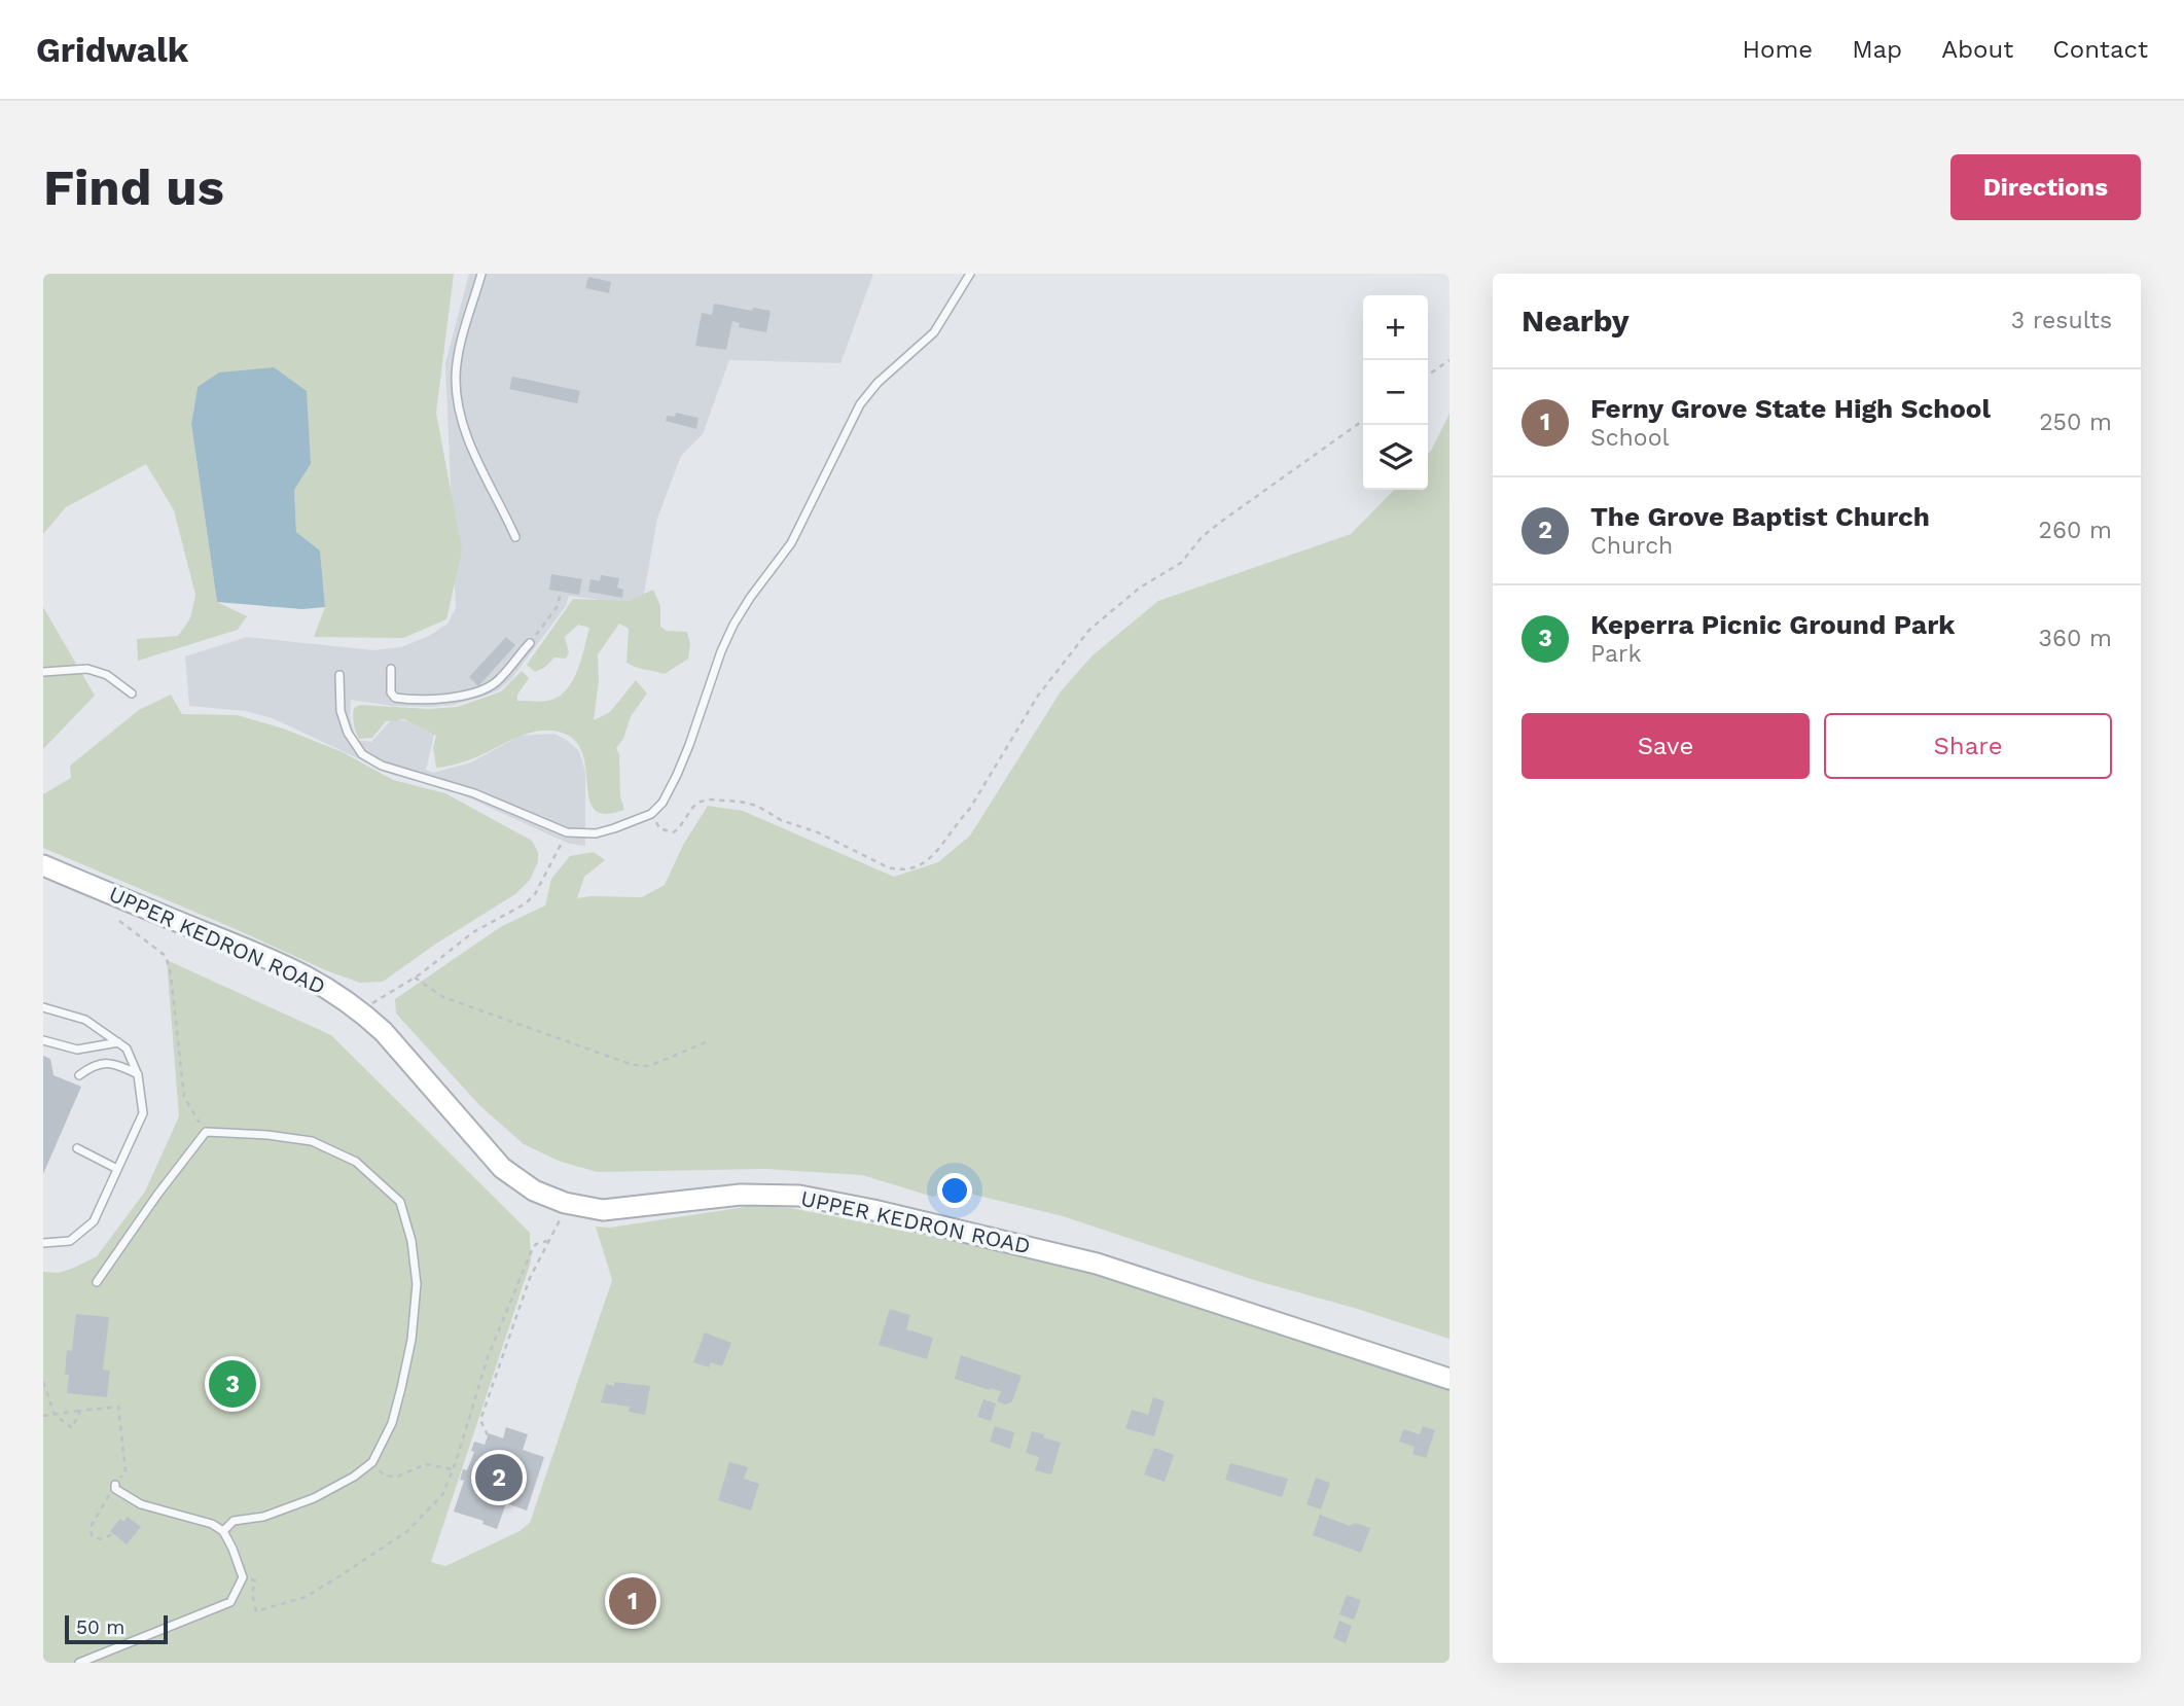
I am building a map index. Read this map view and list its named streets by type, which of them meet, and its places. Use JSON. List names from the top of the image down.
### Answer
{
  "streets": {
    "main road": ["UPPER KEDRON ROAD"]
  },
  "scale_bar": "50 m",
  "page": {
    "header": "Gridwalk",
    "nav": [
      "Home",
      "Map",
      "About",
      "Contact"
    ],
    "buttons": [
      "Directions",
      ["Save", "Share"]
    ],
    "title": "Find us",
    "heading": ["Nearby", "3 results"],
    "map_buttons": ["+", "−"],
    "list": [
      {
        "mark": "1",
        "name": "Ferny Grove State High School",
        "note": "School",
        "value": "250 m"
      },
      {
        "mark": "2",
        "name": "The Grove Baptist Church",
        "note": "Church",
        "value": "260 m"
      },
      {
        "mark": "3",
        "name": "Keperra Picnic Ground Park",
        "note": "Park",
        "value": "360 m"
      }
    ],
    "pins": ["3", "2", "1"],
    "scale": "50 m"
  }
}
